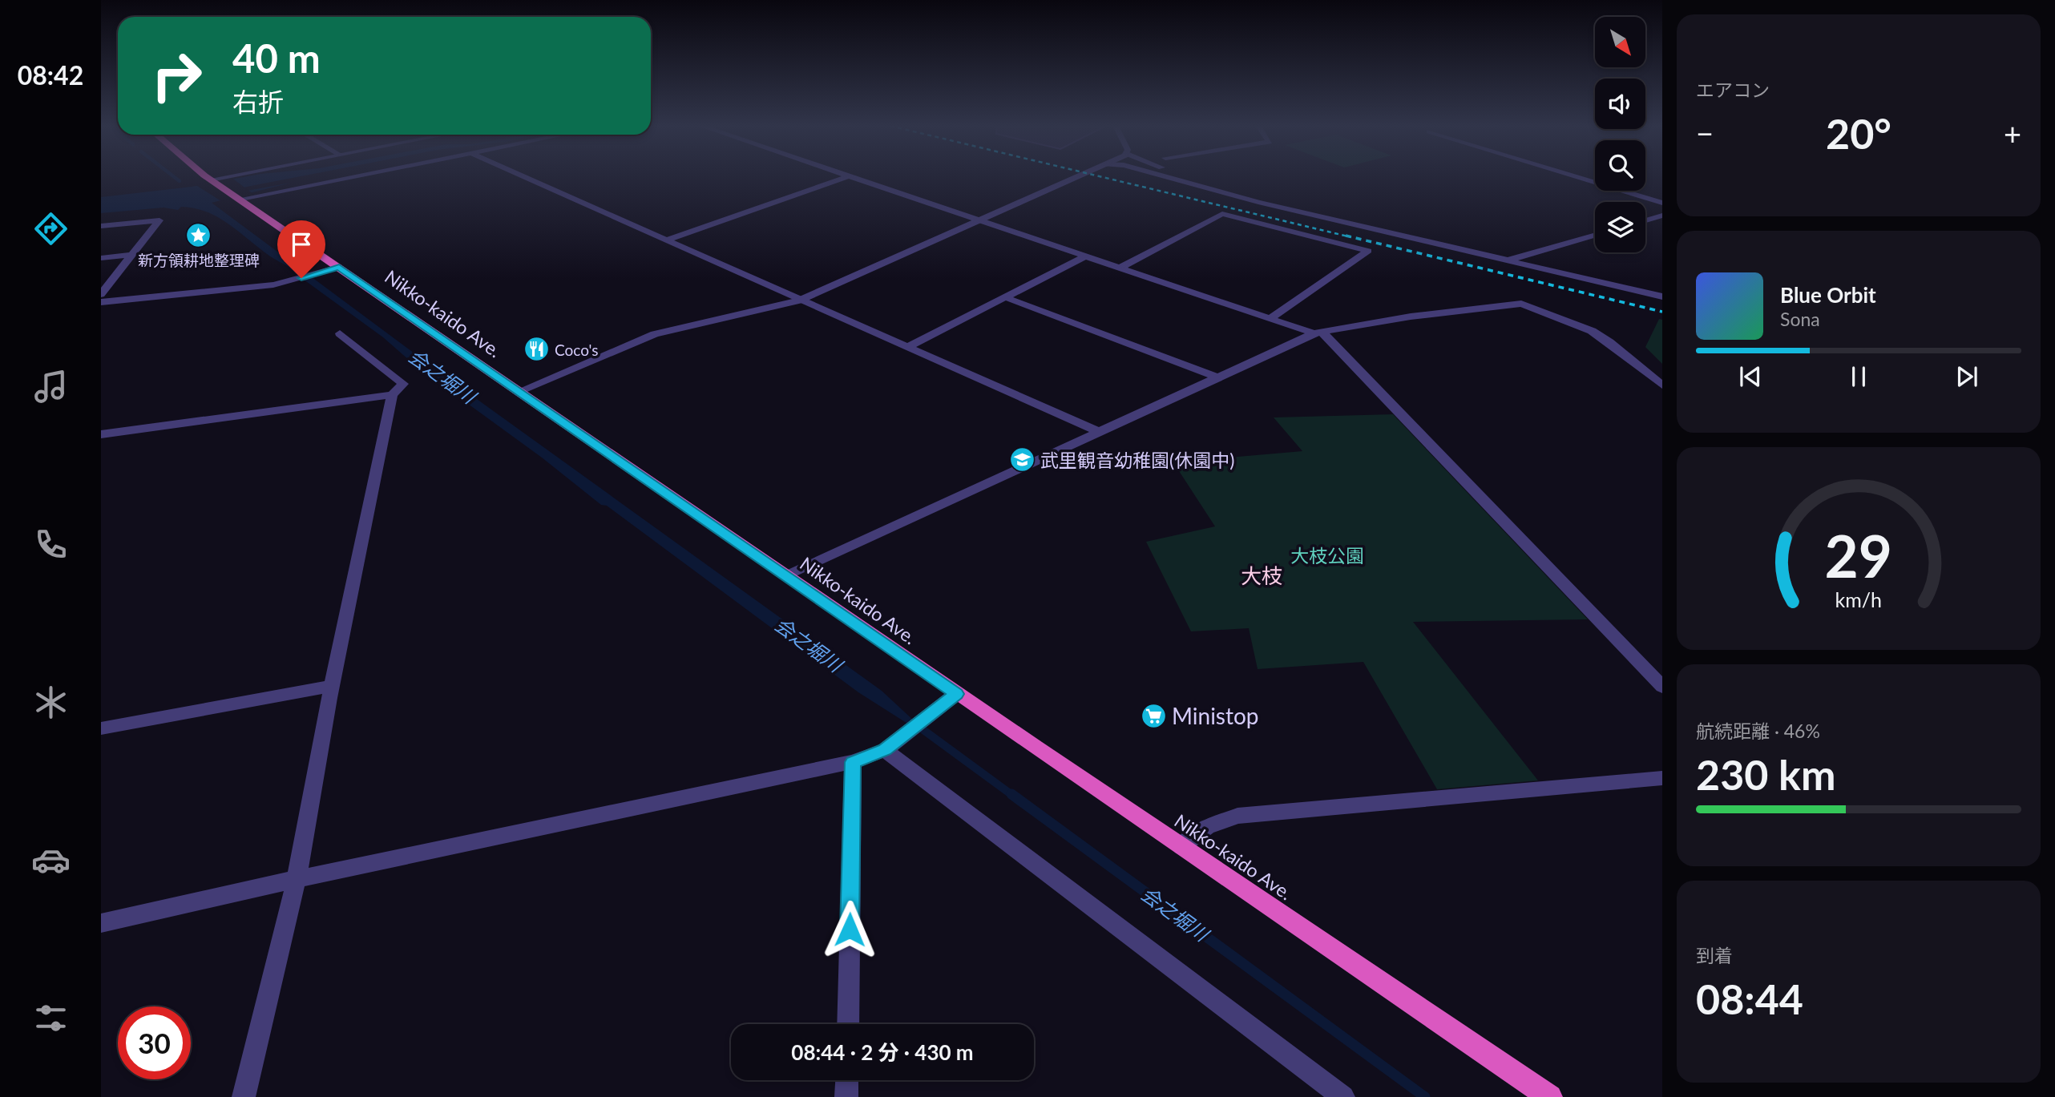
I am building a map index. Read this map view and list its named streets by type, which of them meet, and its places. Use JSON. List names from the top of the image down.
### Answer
{
  "streets": {
    "highway": ["Nikko-kaido Ave."]
  },
  "districts": ["大枝"],
  "water": ["会之堀川"],
  "parks": ["大枝公園"],
  "places": {
    "place": ["新方領耕地整理碑"],
    "restaurant": ["Coco's"],
    "school or university": ["武里観音幼稚園(休園中)"],
    "supermarket": ["Ministop"]
  },
  "north": "bottom right",
  "page": {
    "tabs": "08:42",
    "tile": [
      "エアコン",
      ["航続距離 · 46%", "230 km"],
      ["到着", "08:44"]
    ],
    "turn": ["40 m", "右折"],
    "heat": ["−", "20°", "+"],
    "song": ["Blue Orbit", "Sona"],
    "limit": "30",
    "trip": "08:44 · 2 分 · 430 m",
    "gauge": ["29", "km/h"]
  }
}
